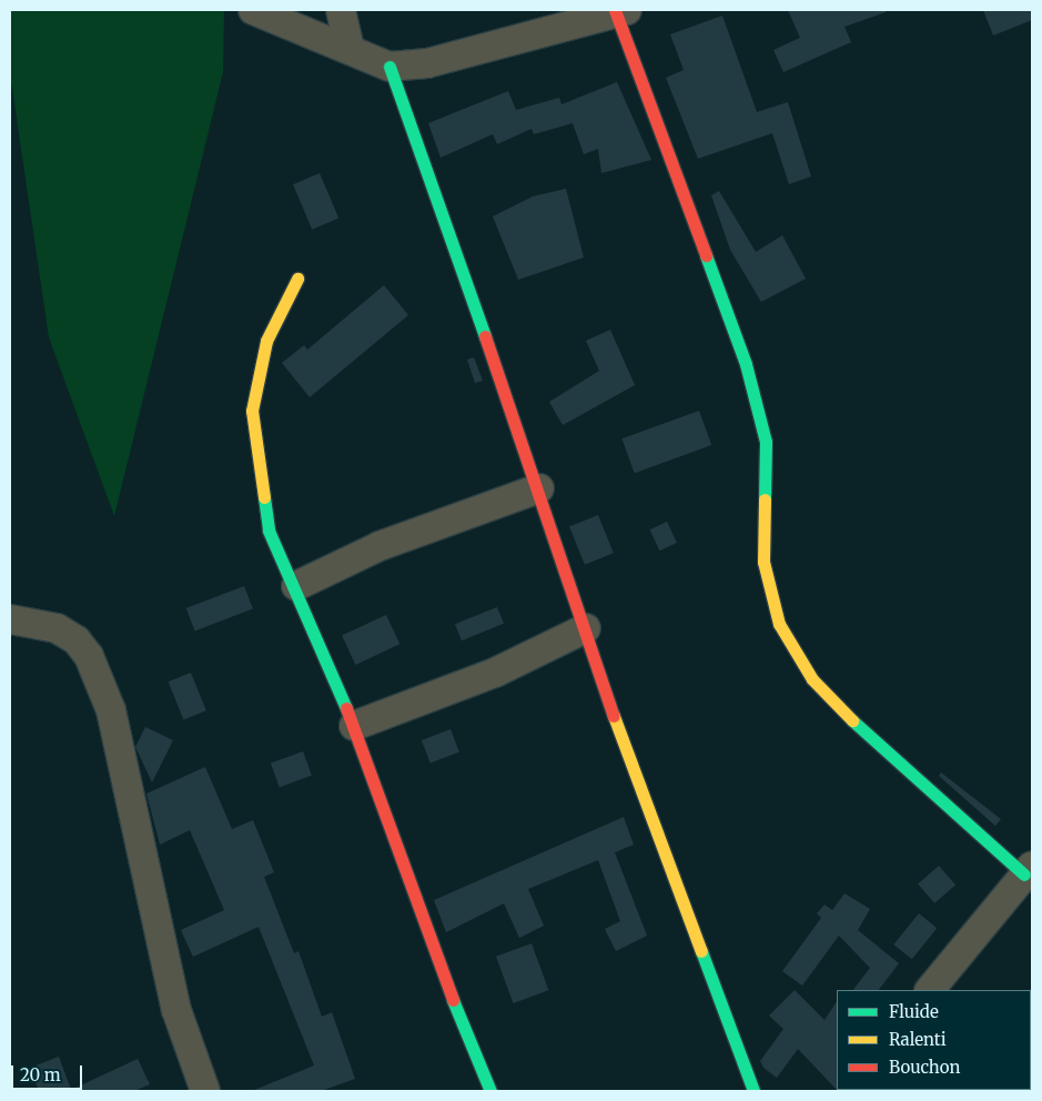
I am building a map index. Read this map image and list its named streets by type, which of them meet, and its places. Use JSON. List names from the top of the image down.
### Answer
{
  "legend": ["Fluide", "Ralenti", "Bouchon"],
  "scale_bar": "20 m"
}
